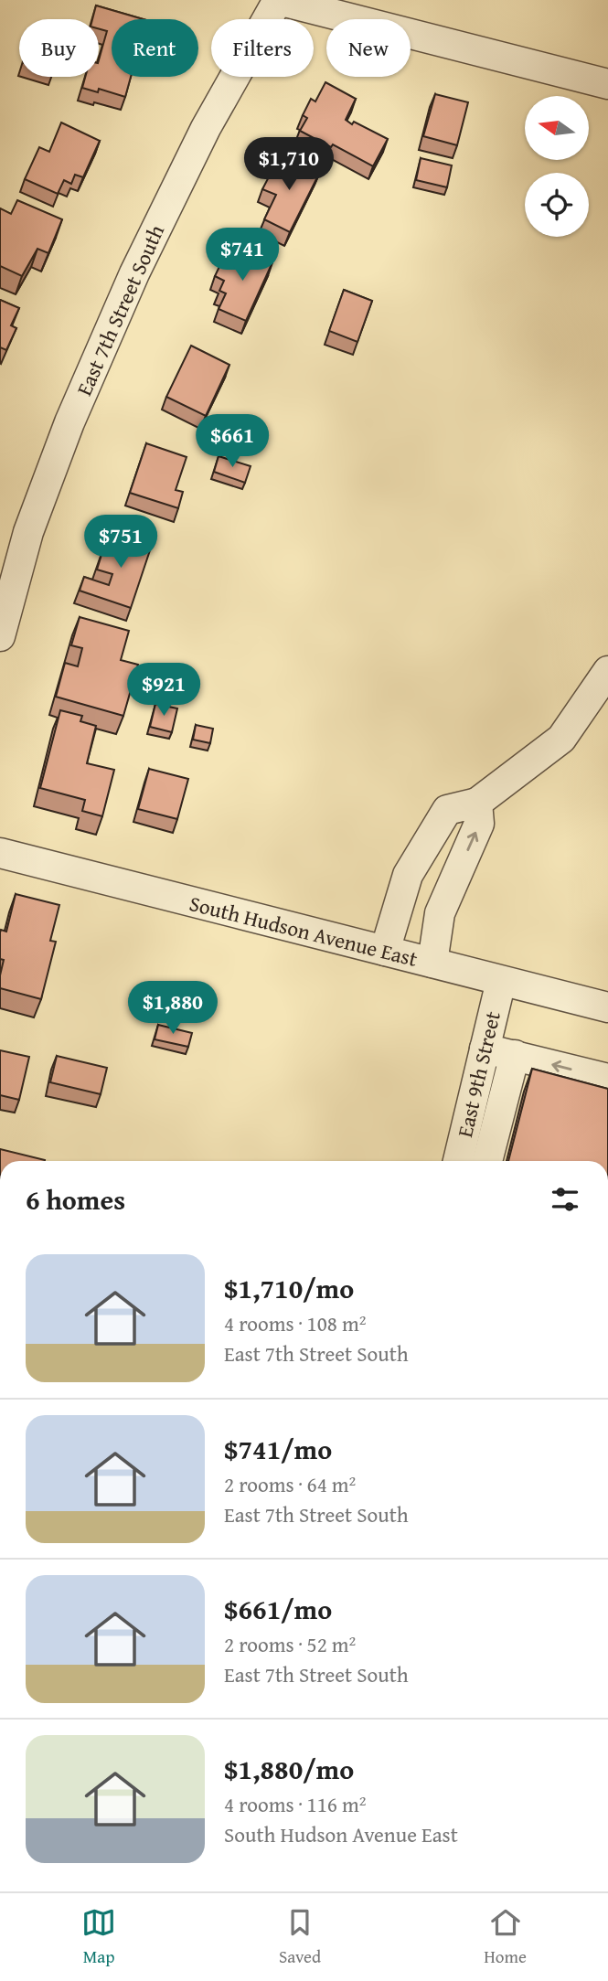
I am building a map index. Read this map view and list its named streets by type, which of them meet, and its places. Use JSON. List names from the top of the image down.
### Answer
{
  "streets": {
    "street": ["East 7th Street South", "South Hudson Avenue East", "East 9th Street"]
  },
  "crossings": [
    ["South Hudson Avenue East", "East 9th Street"]
  ],
  "north": "left",
  "page": {
    "chip": [
      "Buy",
      "Rent",
      "Filters",
      "New"
    ],
    "price": [
      "$1,710",
      "$741",
      "$661",
      "$751",
      "$921",
      "$1,880"
    ],
    "heading": "6 homes",
    "list": [
      {
        "name": "$1,710/mo",
        "note": "4 rooms · 108 m² · East 7th Street South"
      },
      {
        "name": "$741/mo",
        "note": "2 rooms · 64 m² · East 7th Street South"
      },
      {
        "name": "$661/mo",
        "note": "2 rooms · 52 m² · East 7th Street South"
      },
      {
        "name": "$1,880/mo",
        "note": "4 rooms · 116 m² · South Hudson Avenue East"
      }
    ],
    "tabs": ["Map", "Saved", "Home"]
  }
}
